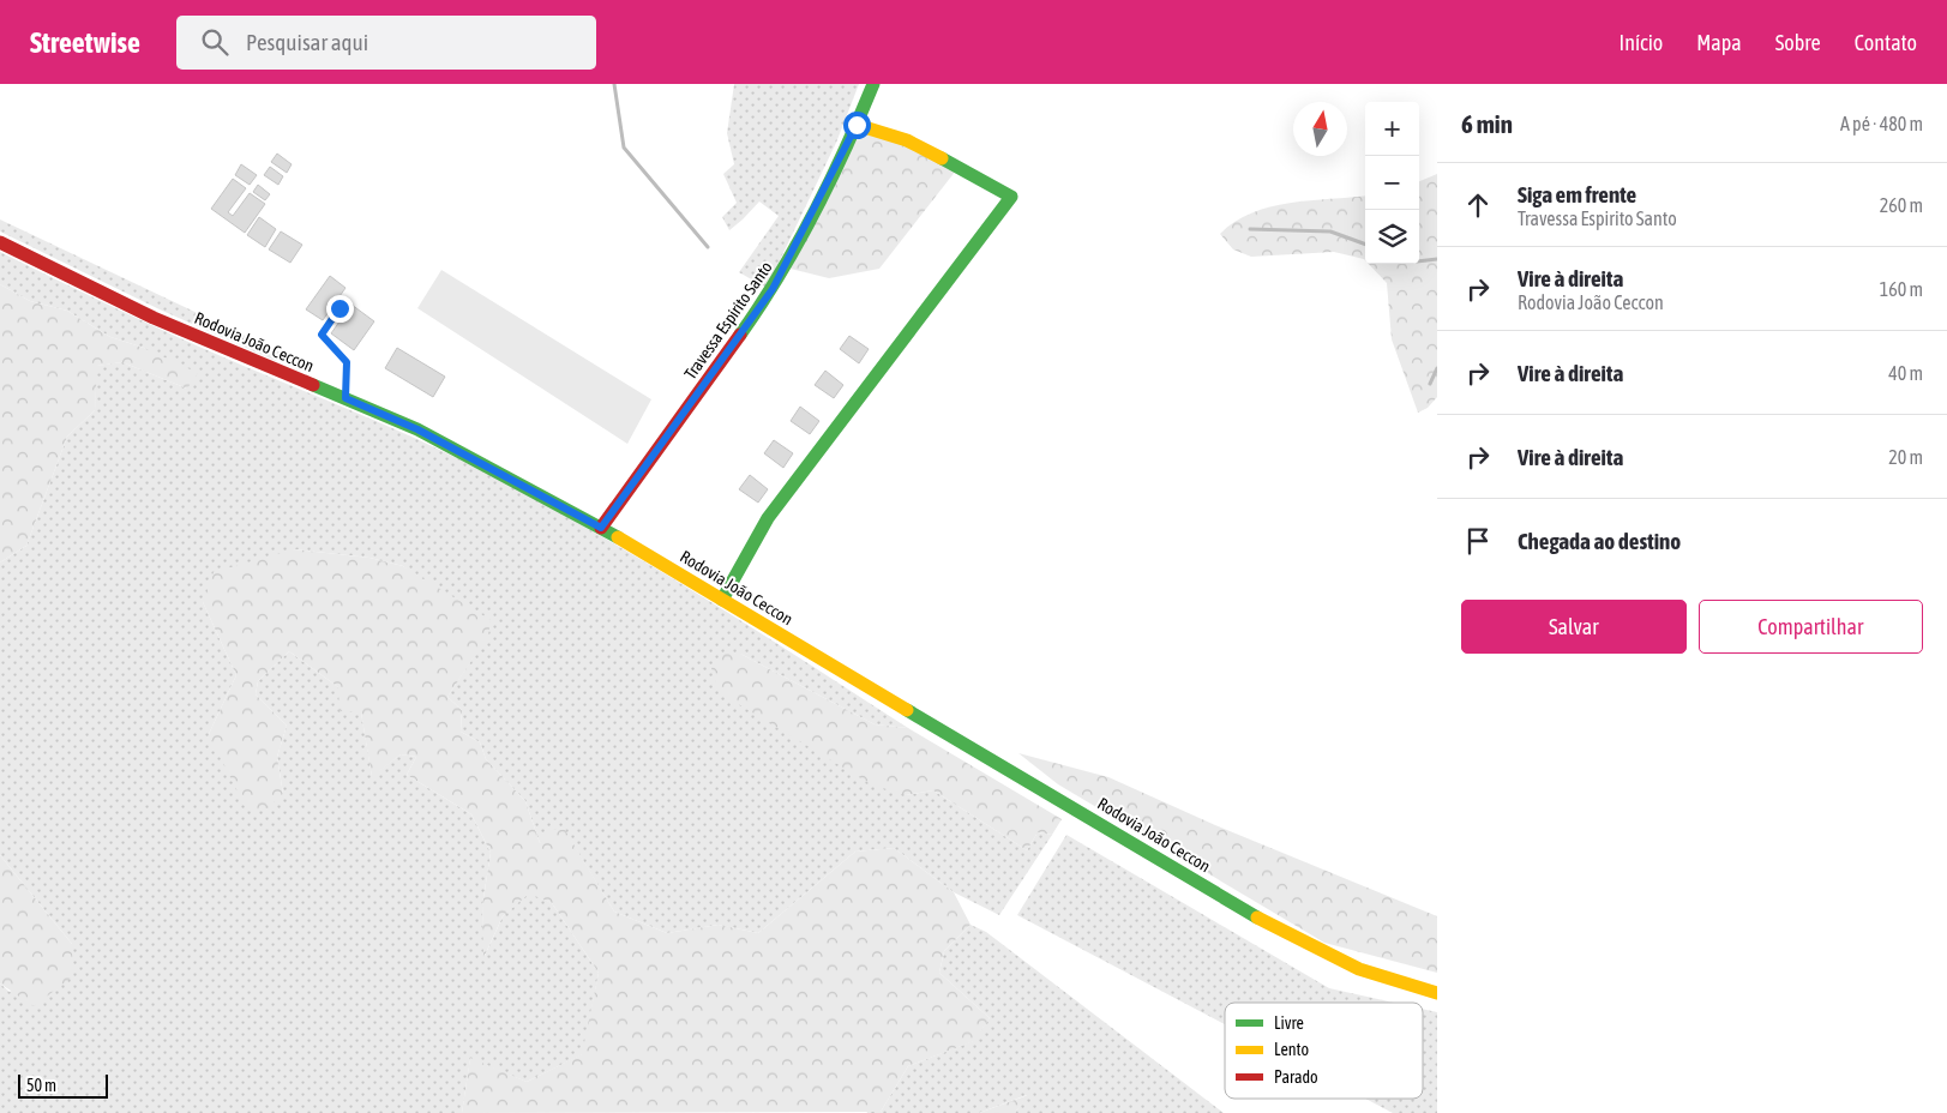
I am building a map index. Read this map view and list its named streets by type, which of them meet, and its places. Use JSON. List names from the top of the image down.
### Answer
{
  "streets": {
    "main road": ["Travessa Espirito Santo", "Rodovia João Ceccon"]
  },
  "crossings": [
    ["Travessa Espirito Santo", "Rodovia João Ceccon"]
  ],
  "legend": ["Livre", "Lento", "Parado"],
  "scale_bar": "50 m",
  "north": "top",
  "page": {
    "header": "Streetwise",
    "search": "Pesquisar aqui",
    "nav": [
      "Início",
      "Mapa",
      "Sobre",
      "Contato"
    ],
    "heading": ["6 min", "A pé · 480 m"],
    "map_buttons": ["+", "−"],
    "list": [
      ["Siga em frente", "Travessa Espirito Santo", "260 m"],
      ["Vire à direita", "Rodovia João Ceccon", "160 m"],
      ["Vire à direita", "40 m"],
      ["Vire à direita", "20 m"],
      "Chegada ao destino"
    ],
    "buttons": ["Salvar", "Compartilhar"],
    "scale": "50 m"
  }
}
